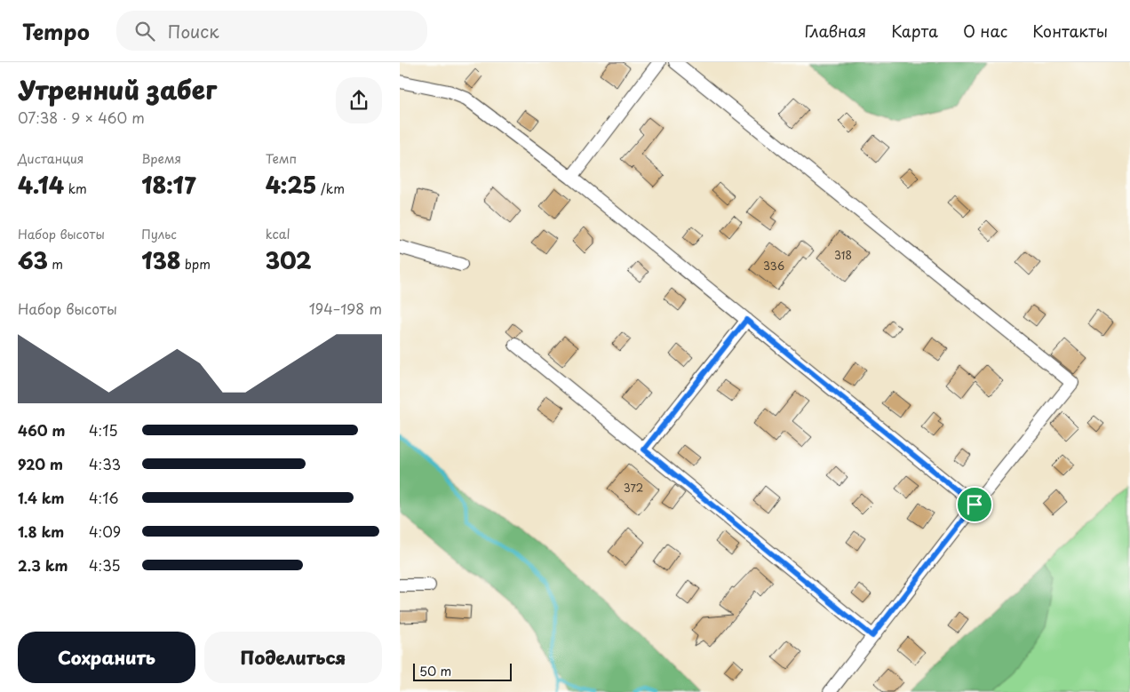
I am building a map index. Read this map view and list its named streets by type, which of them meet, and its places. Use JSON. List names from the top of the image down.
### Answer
{
  "house_numbers": ["318", "336", "372"],
  "scale_bar": "50 m",
  "page": {
    "header": "Tempo",
    "search": "Поиск",
    "nav": [
      "Главная",
      "Карта",
      "О нас",
      "Контакты"
    ],
    "heading": ["Утренний забег", "07:38 · 9 × 460 m"],
    "stats": [
      ["Дистанция", "4.14 km"],
      ["Время", "18:17"],
      ["Темп", "4:25 /km"],
      ["Набор высоты", "63 m"],
      ["Пульс", "138 bpm"],
      ["kcal", "302"]
    ],
    "chart": ["Набор высоты", "194–198 m"],
    "list": [
      {
        "name": "460 m",
        "note": "4:15"
      },
      {
        "name": "920 m",
        "note": "4:33"
      },
      {
        "name": "1.4 km",
        "note": "4:16"
      },
      {
        "name": "1.8 km",
        "note": "4:09"
      },
      {
        "name": "2.3 km",
        "note": "4:35"
      }
    ],
    "buttons": ["Сохранить", "Поделиться"],
    "scale": "50 m"
  }
}
